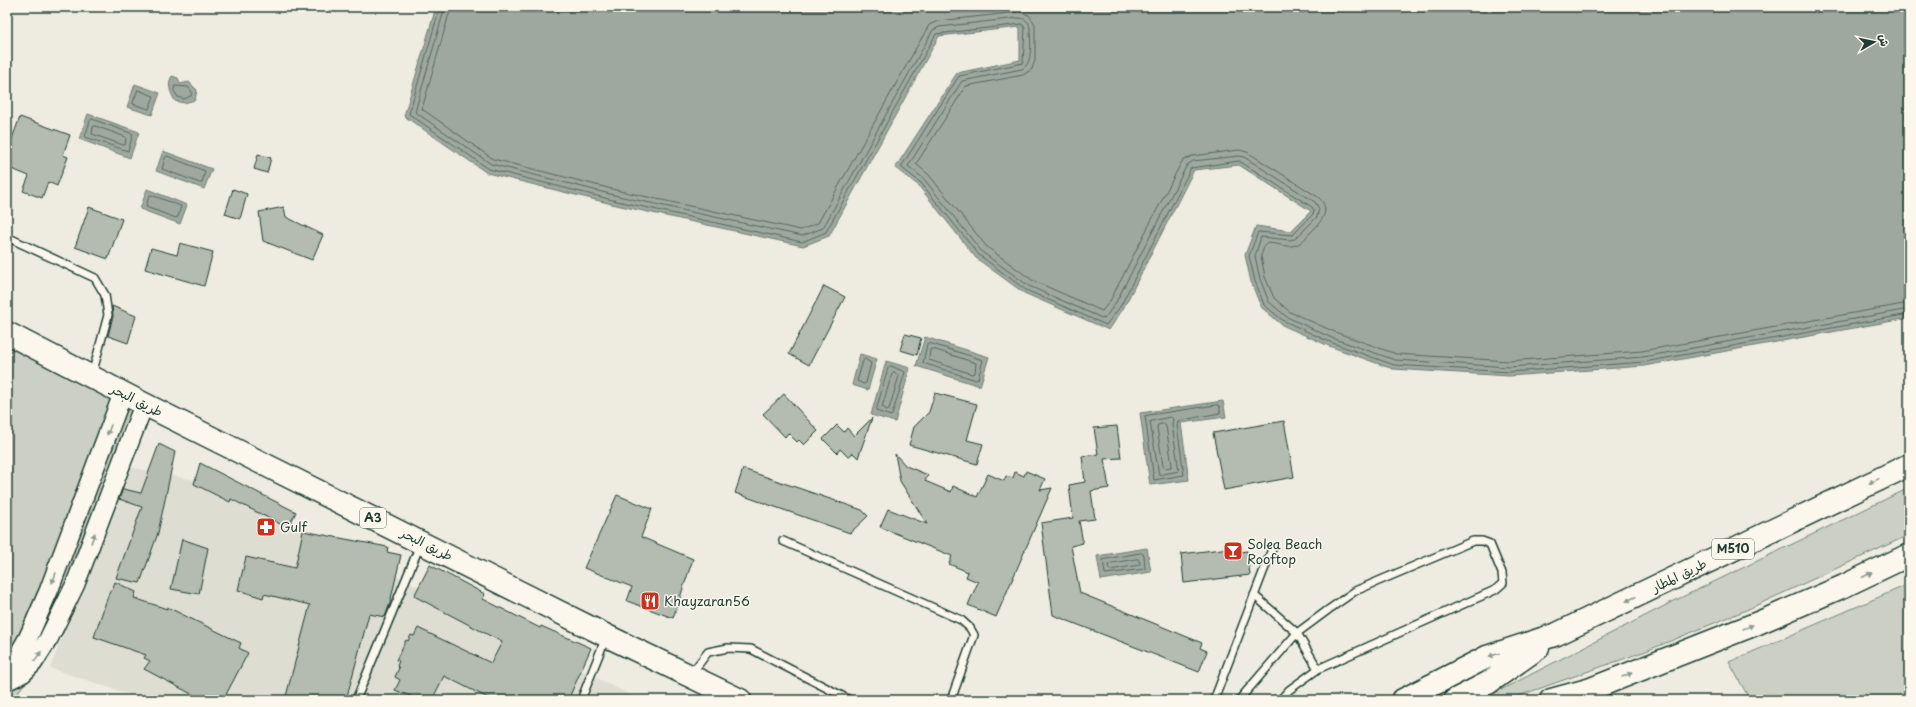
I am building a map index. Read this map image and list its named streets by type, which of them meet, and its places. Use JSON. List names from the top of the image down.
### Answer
{
  "streets": {
    "highway": [
      "طريق البحر",
      "A3",
      "M510",
      "طريق المطار"
    ]
  },
  "places": {
    "pharmacy": ["Gulf"],
    "bar": ["Solea Beach Rooftop"],
    "restaurant": ["Khayzaran56"]
  },
  "north": "right"
}
